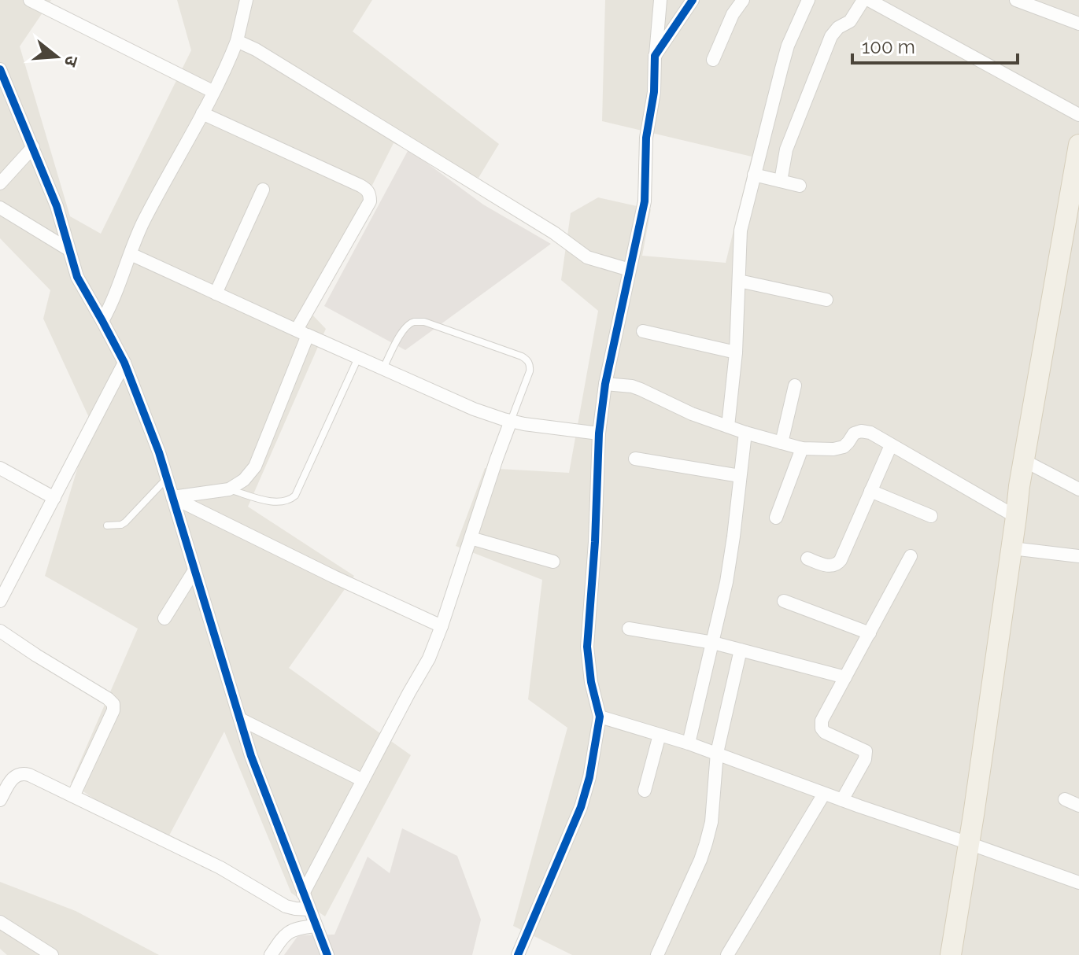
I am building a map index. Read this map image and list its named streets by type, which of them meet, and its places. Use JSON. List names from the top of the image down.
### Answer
{
  "scale_bar": "100 m",
  "north": "right"
}
